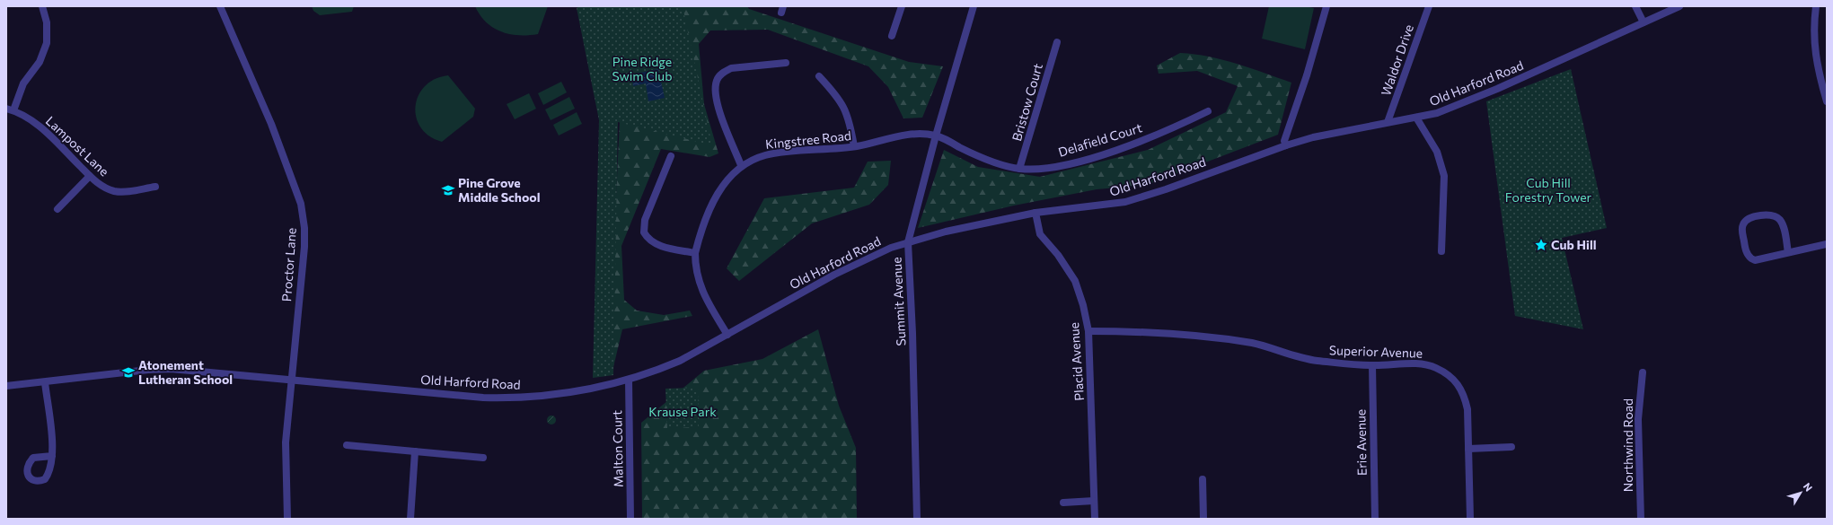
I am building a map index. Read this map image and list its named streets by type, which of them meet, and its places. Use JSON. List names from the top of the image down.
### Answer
{
  "streets": {
    "street": [
      "Waldor Drive",
      "Old Harford Road",
      "Bristow Court",
      "Kingstree Road",
      "Delafield Court",
      "Lampost Lane",
      "Proctor Lane",
      "Summit Avenue",
      "Superior Avenue",
      "Placid Avenue",
      "Erie Avenue",
      "Northwind Road",
      "Malton Court"
    ]
  },
  "crossings": [
    ["Waldor Drive", "Old Harford Road"],
    ["Old Harford Road", "Kingstree Road"],
    ["Old Harford Road", "Proctor Lane"],
    ["Old Harford Road", "Summit Avenue"],
    ["Old Harford Road", "Placid Avenue"],
    ["Old Harford Road", "Malton Court"],
    ["Bristow Court", "Delafield Court"],
    ["Kingstree Road", "Delafield Court"],
    ["Kingstree Road", "Summit Avenue"],
    ["Delafield Court", "Summit Avenue"],
    ["Superior Avenue", "Placid Avenue"],
    ["Superior Avenue", "Erie Avenue"]
  ],
  "parks": ["Pine Ridge Swim Club", "Cub Hill Forestry Tower", "Krause Park"],
  "places": {
    "school or university": ["Pine Grove Middle School", "Atonement Lutheran School"],
    "place": ["Cub Hill"]
  },
  "north": "top right"
}
